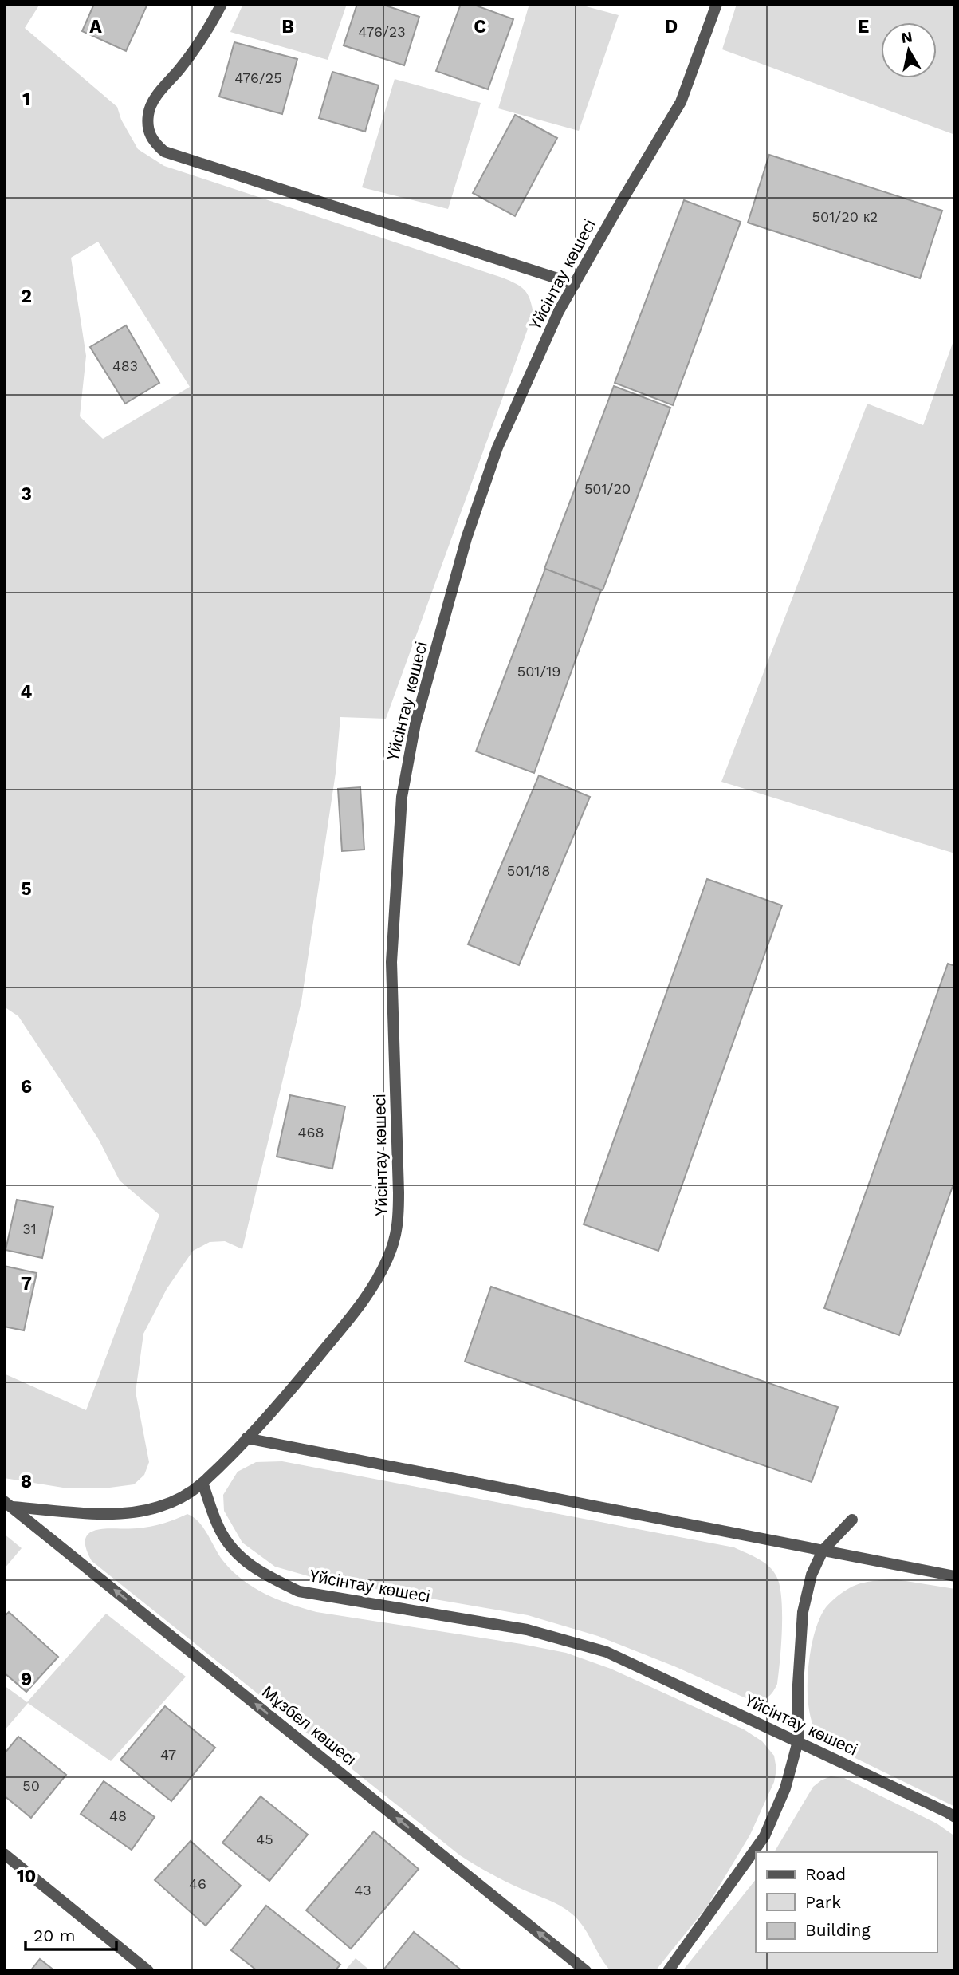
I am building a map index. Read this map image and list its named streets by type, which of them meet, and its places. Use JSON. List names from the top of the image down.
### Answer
{
  "streets": {
    "street": ["Үйсінтау көшесі", "Мұзбел көшесі"]
  },
  "one_way": ["Мұзбел көшесі"],
  "house_numbers": [
    "476/23",
    "476/25",
    "501/20 к2",
    "483",
    "501/20",
    "501/19",
    "501/18",
    "468",
    "31",
    "47",
    "50",
    "48",
    "45",
    "46",
    "43"
  ],
  "legend": ["Road", "Park", "Building"],
  "scale_bar": "20 m",
  "north": "top",
  "grid": {
    "columns": [
      "A",
      "B",
      "C",
      "D",
      "E"
    ],
    "rows": [
      "1",
      "2",
      "3",
      "4",
      "5",
      "6",
      "7",
      "8",
      "9",
      "10"
    ]
  }
}
